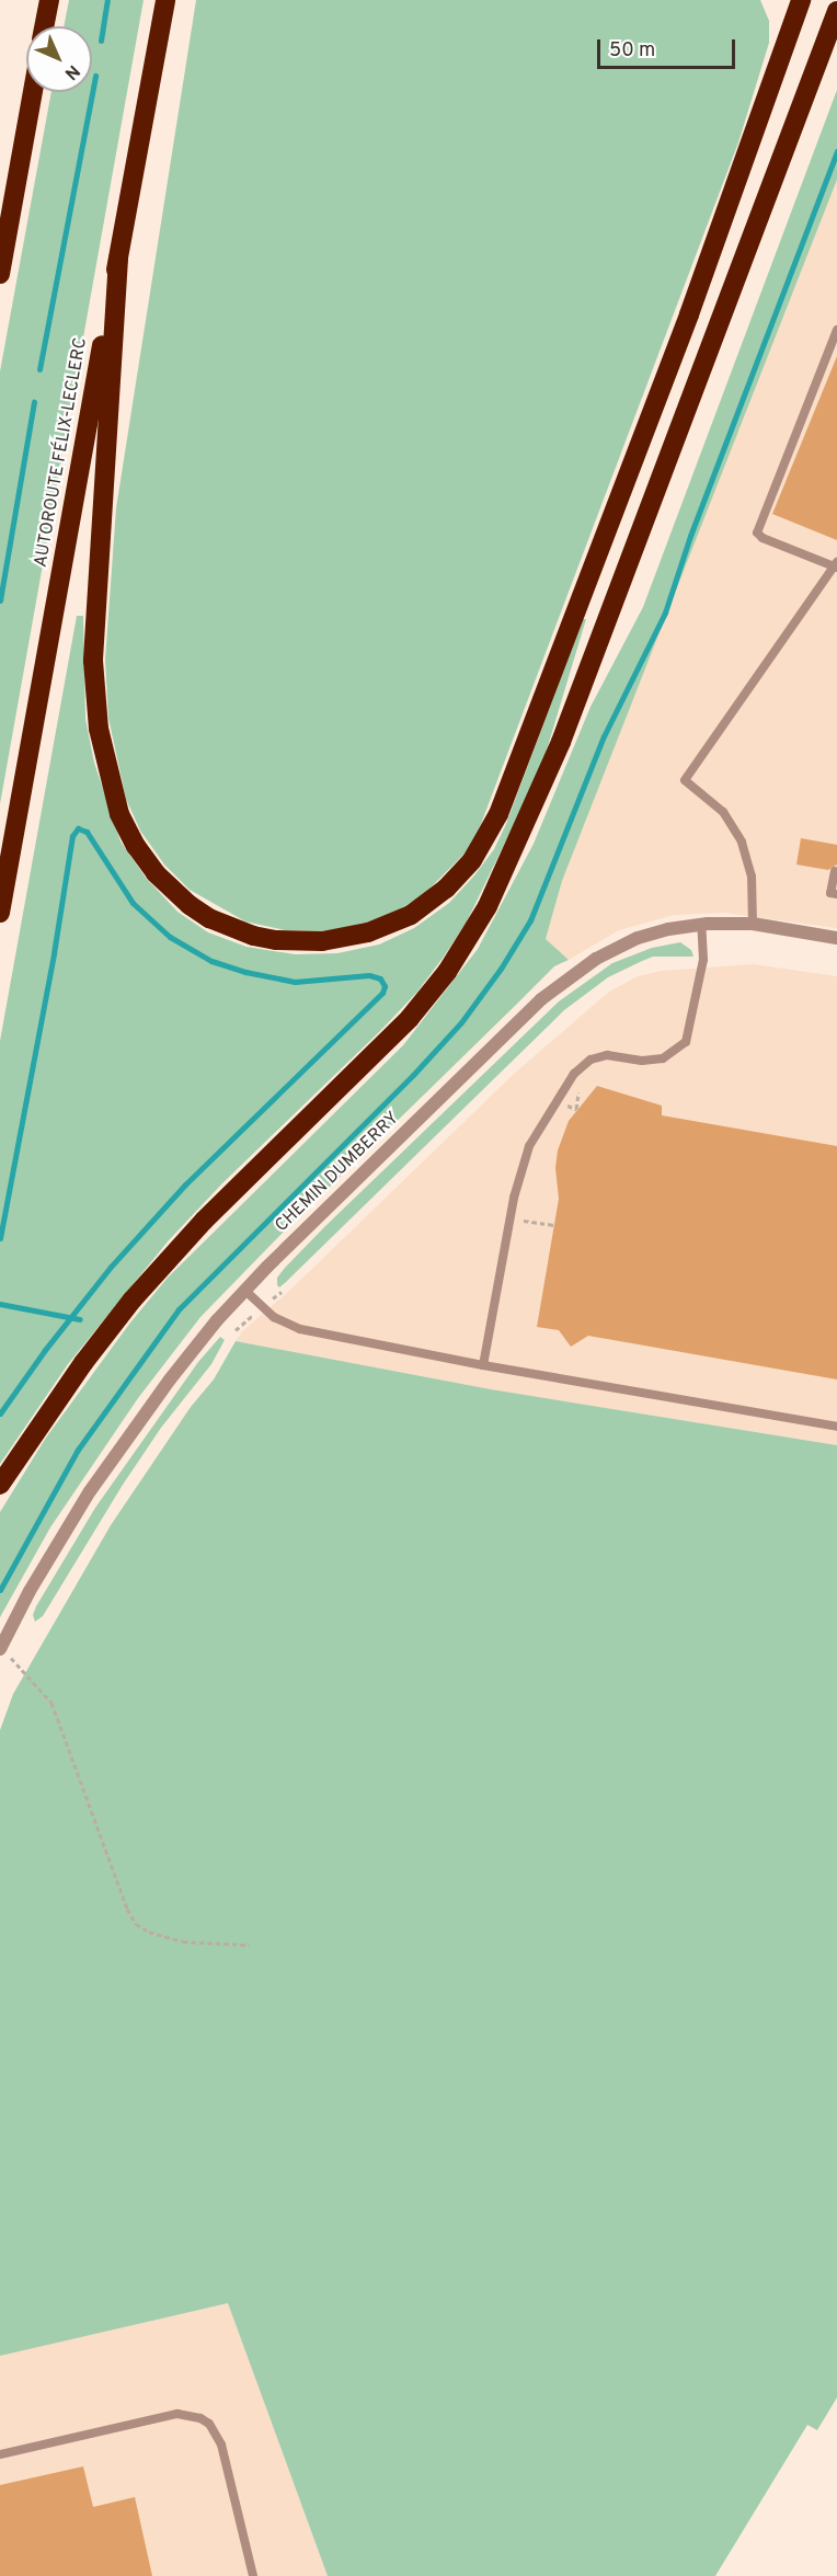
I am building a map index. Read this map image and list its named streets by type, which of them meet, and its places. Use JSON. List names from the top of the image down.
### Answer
{
  "streets": {
    "highway": ["AUTOROUTE FÉLIX-LECLERC"],
    "street": ["CHEMIN DUMBERRY"]
  },
  "scale_bar": "50 m",
  "north": "bottom right"
}
